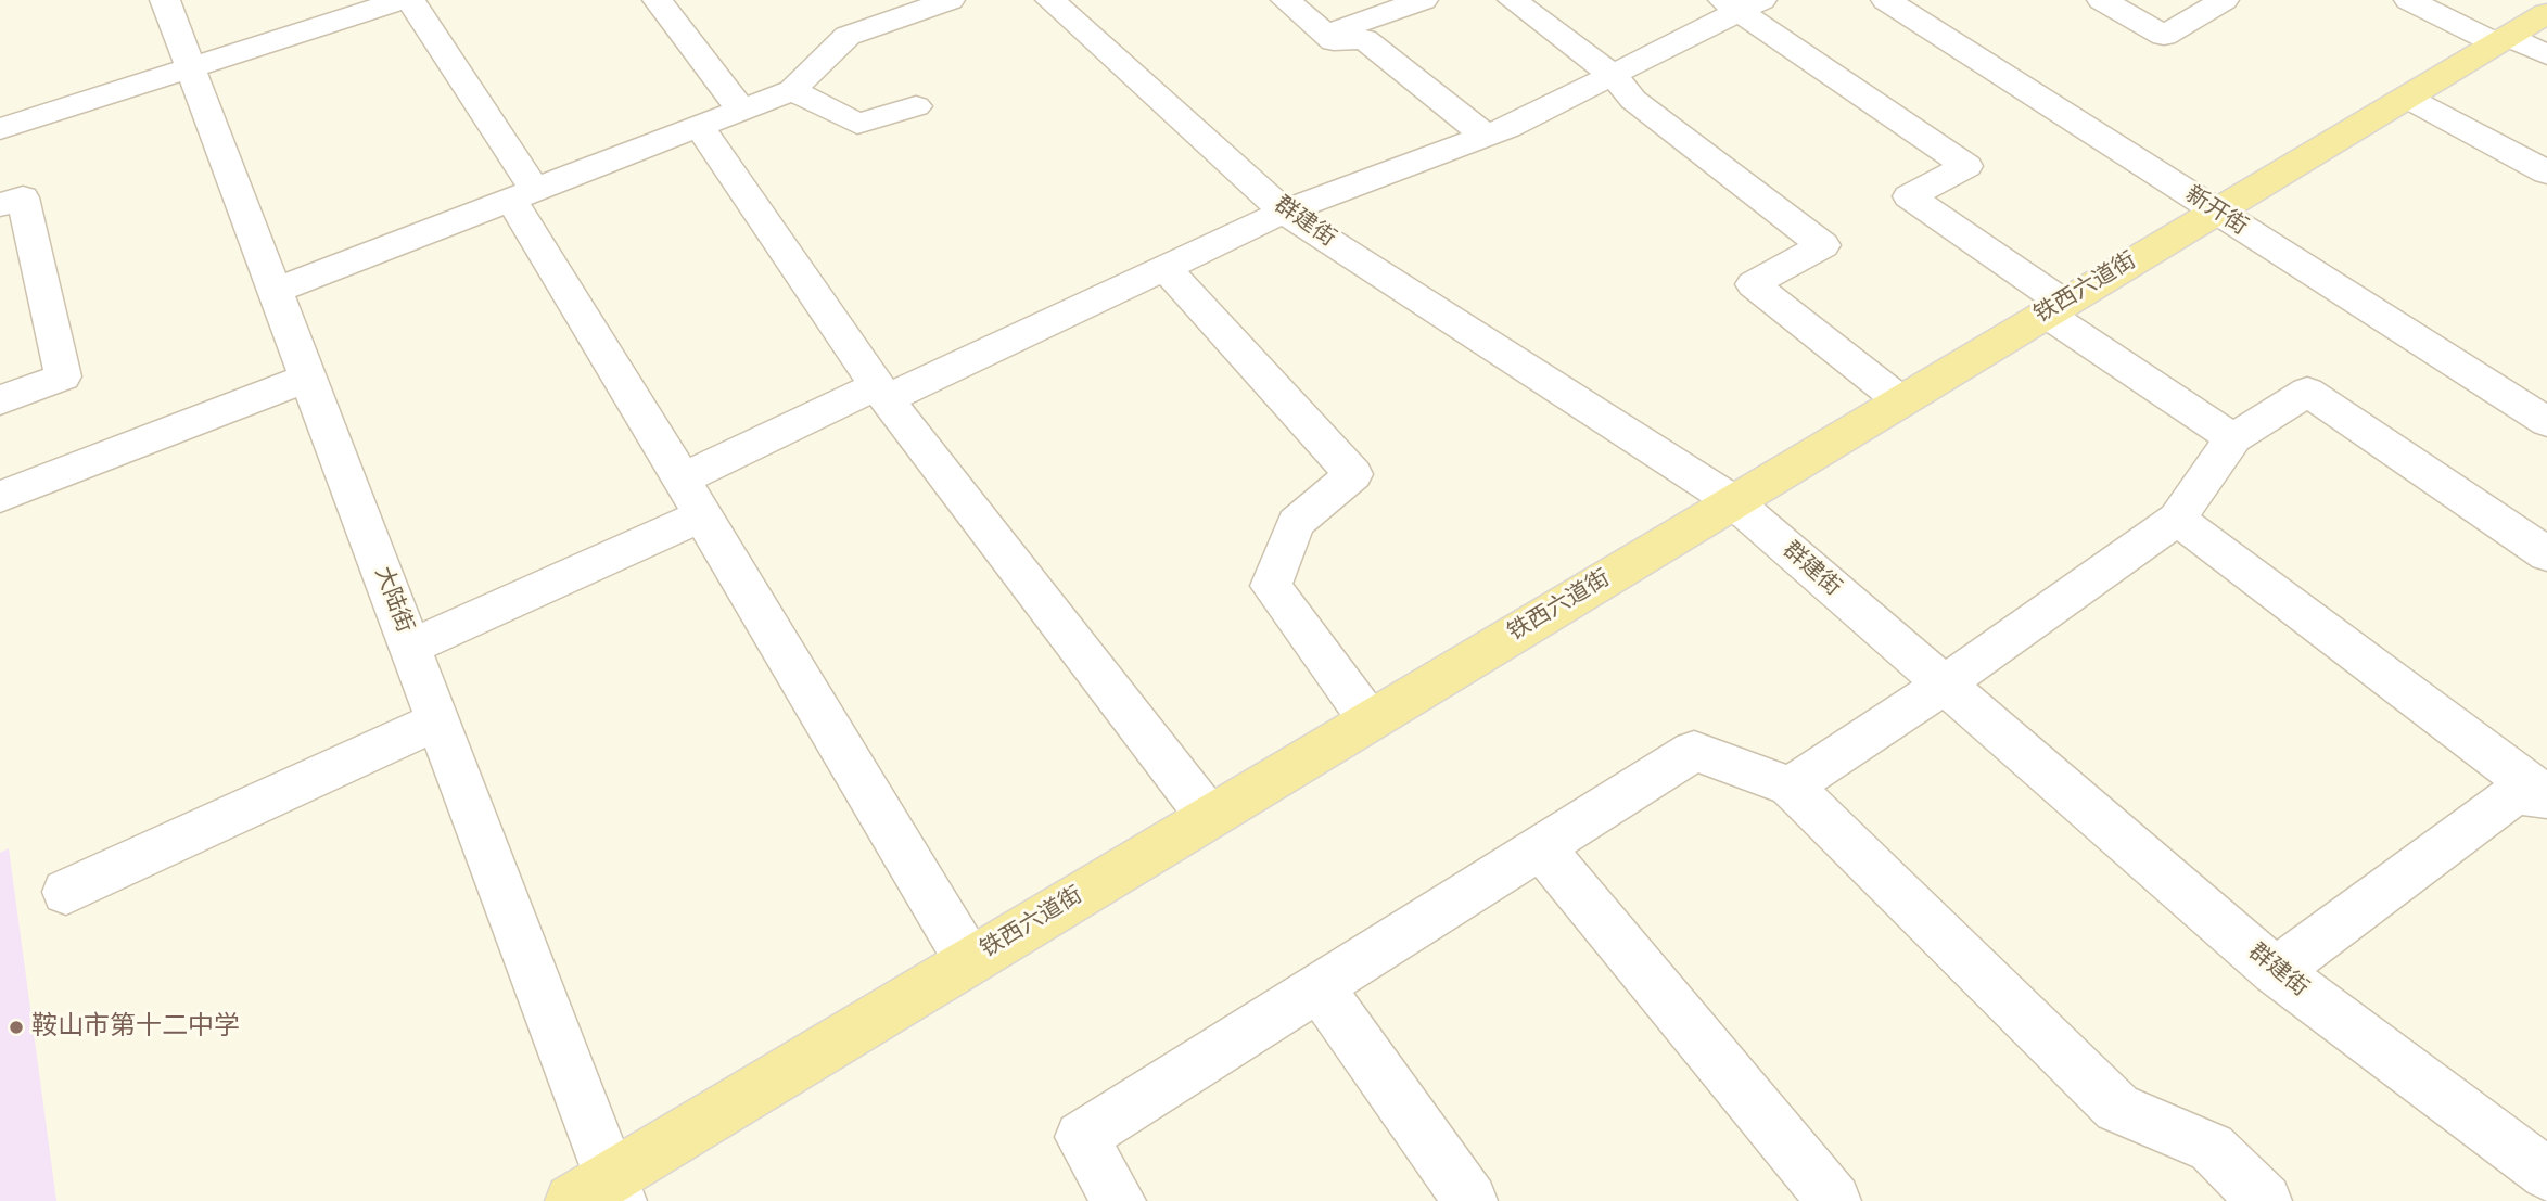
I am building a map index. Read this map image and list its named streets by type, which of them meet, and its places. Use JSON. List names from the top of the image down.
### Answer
{
  "streets": {
    "main road": ["铁西六道街"],
    "street": ["新开街", "群建街", "大陆街"]
  },
  "crossings": [
    ["新开街", "铁西六道街"],
    ["群建街", "铁西六道街"],
    ["铁西六道街", "大陆街"]
  ],
  "places": ["鞍山市第十二中学"]
}
